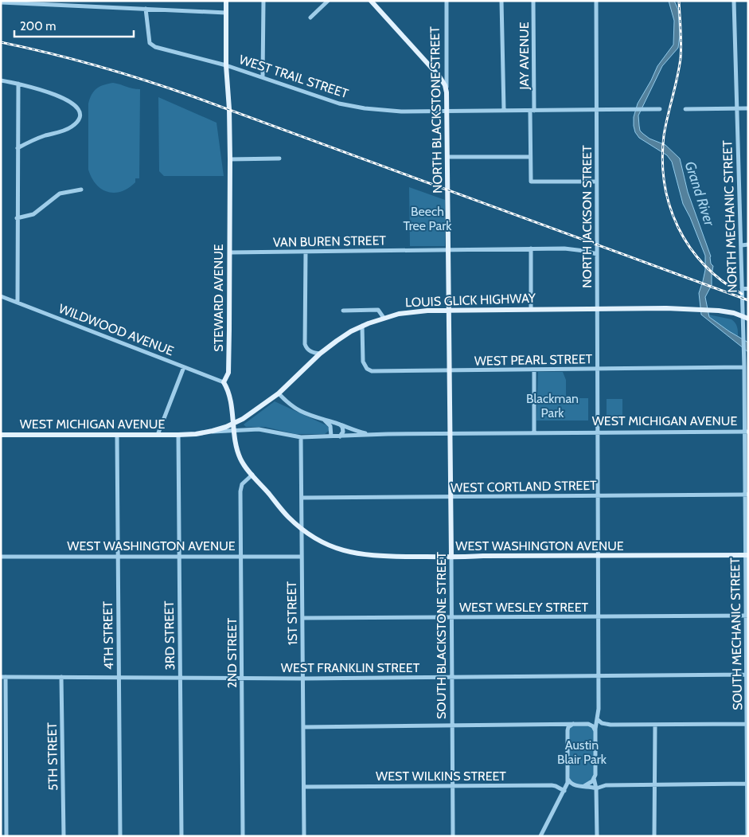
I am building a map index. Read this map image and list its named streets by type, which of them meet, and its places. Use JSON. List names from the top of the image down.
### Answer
{
  "streets": {
    "main road": [
      "NORTH BLACKSTONE STREET",
      "STEWARD AVENUE",
      "LOUIS GLICK HIGHWAY",
      "WEST MICHIGAN AVENUE",
      "WEST WASHINGTON AVENUE",
      "SOUTH BLACKSTONE STREET"
    ],
    "street": [
      "JAY AVENUE",
      "WEST TRAIL STREET",
      "NORTH JACKSON STREET",
      "NORTH MECHANIC STREET",
      "VAN BUREN STREET",
      "WILDWOOD AVENUE",
      "WEST PEARL STREET",
      "WEST CORTLAND STREET",
      "WEST WESLEY STREET",
      "1ST STREET",
      "SOUTH MECHANIC STREET",
      "4TH STREET",
      "3RD STREET",
      "2ND STREET",
      "WEST FRANKLIN STREET",
      "5TH STREET",
      "WEST WILKINS STREET"
    ]
  },
  "crossings": [
    ["JAY AVENUE", "WEST TRAIL STREET"],
    ["JAY AVENUE", "NORTH JACKSON STREET"],
    ["WEST TRAIL STREET", "NORTH BLACKSTONE STREET"],
    ["WEST TRAIL STREET", "NORTH JACKSON STREET"],
    ["WEST TRAIL STREET", "STEWARD AVENUE"],
    ["NORTH BLACKSTONE STREET", "VAN BUREN STREET"],
    ["NORTH BLACKSTONE STREET", "LOUIS GLICK HIGHWAY"],
    ["NORTH BLACKSTONE STREET", "WEST PEARL STREET"],
    ["NORTH BLACKSTONE STREET", "WEST MICHIGAN AVENUE"],
    ["NORTH BLACKSTONE STREET", "SOUTH BLACKSTONE STREET"],
    ["NORTH JACKSON STREET", "VAN BUREN STREET"],
    ["NORTH JACKSON STREET", "LOUIS GLICK HIGHWAY"],
    ["NORTH JACKSON STREET", "WEST PEARL STREET"],
    ["NORTH JACKSON STREET", "WEST MICHIGAN AVENUE"],
    ["NORTH JACKSON STREET", "WEST CORTLAND STREET"],
    ["NORTH JACKSON STREET", "WEST WASHINGTON AVENUE"],
    ["NORTH JACKSON STREET", "WEST WESLEY STREET"],
    ["NORTH JACKSON STREET", "WEST FRANKLIN STREET"],
    ["NORTH MECHANIC STREET", "LOUIS GLICK HIGHWAY"],
    ["NORTH MECHANIC STREET", "WEST PEARL STREET"],
    ["NORTH MECHANIC STREET", "WEST MICHIGAN AVENUE"],
    ["NORTH MECHANIC STREET", "SOUTH MECHANIC STREET"],
    ["VAN BUREN STREET", "STEWARD AVENUE"],
    ["STEWARD AVENUE", "WILDWOOD AVENUE"],
    ["LOUIS GLICK HIGHWAY", "WEST PEARL STREET"],
    ["LOUIS GLICK HIGHWAY", "WEST MICHIGAN AVENUE"],
    ["WEST MICHIGAN AVENUE", "1ST STREET"],
    ["WEST MICHIGAN AVENUE", "SOUTH MECHANIC STREET"],
    ["WEST MICHIGAN AVENUE", "4TH STREET"],
    ["WEST MICHIGAN AVENUE", "3RD STREET"],
    ["WEST MICHIGAN AVENUE", "SOUTH BLACKSTONE STREET"],
    ["WEST CORTLAND STREET", "1ST STREET"],
    ["WEST CORTLAND STREET", "SOUTH MECHANIC STREET"],
    ["WEST CORTLAND STREET", "SOUTH BLACKSTONE STREET"],
    ["WEST WASHINGTON AVENUE", "1ST STREET"],
    ["WEST WASHINGTON AVENUE", "SOUTH MECHANIC STREET"],
    ["WEST WASHINGTON AVENUE", "4TH STREET"],
    ["WEST WASHINGTON AVENUE", "3RD STREET"],
    ["WEST WASHINGTON AVENUE", "SOUTH BLACKSTONE STREET"],
    ["WEST WASHINGTON AVENUE", "2ND STREET"],
    ["WEST WESLEY STREET", "1ST STREET"],
    ["WEST WESLEY STREET", "SOUTH MECHANIC STREET"],
    ["WEST WESLEY STREET", "SOUTH BLACKSTONE STREET"],
    ["1ST STREET", "WEST FRANKLIN STREET"],
    ["1ST STREET", "WEST WILKINS STREET"],
    ["SOUTH MECHANIC STREET", "WEST FRANKLIN STREET"],
    ["4TH STREET", "WEST FRANKLIN STREET"],
    ["3RD STREET", "WEST FRANKLIN STREET"],
    ["SOUTH BLACKSTONE STREET", "WEST FRANKLIN STREET"],
    ["SOUTH BLACKSTONE STREET", "WEST WILKINS STREET"],
    ["2ND STREET", "WEST FRANKLIN STREET"],
    ["WEST FRANKLIN STREET", "5TH STREET"]
  ],
  "water": ["Grand River"],
  "parks": ["Beech Tree Park", "Blackman Park", "Austin Blair Park"],
  "scale_bar": "200 m"
}
